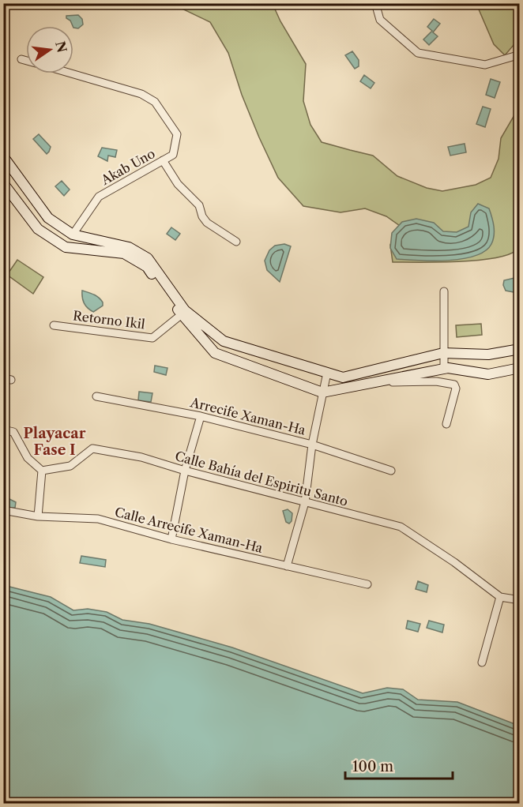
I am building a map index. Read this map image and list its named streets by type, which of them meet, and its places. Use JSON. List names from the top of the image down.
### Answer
{
  "streets": {
    "street": [
      "Akab Uno",
      "Retorno Ikil",
      "Arrecife Xaman-Ha",
      "Calle Bahía del Espiritu Santo",
      "Calle Arrecife Xaman-Ha"
    ]
  },
  "districts": ["Playacar Fase I"],
  "scale_bar": "100 m",
  "north": "right"
}
